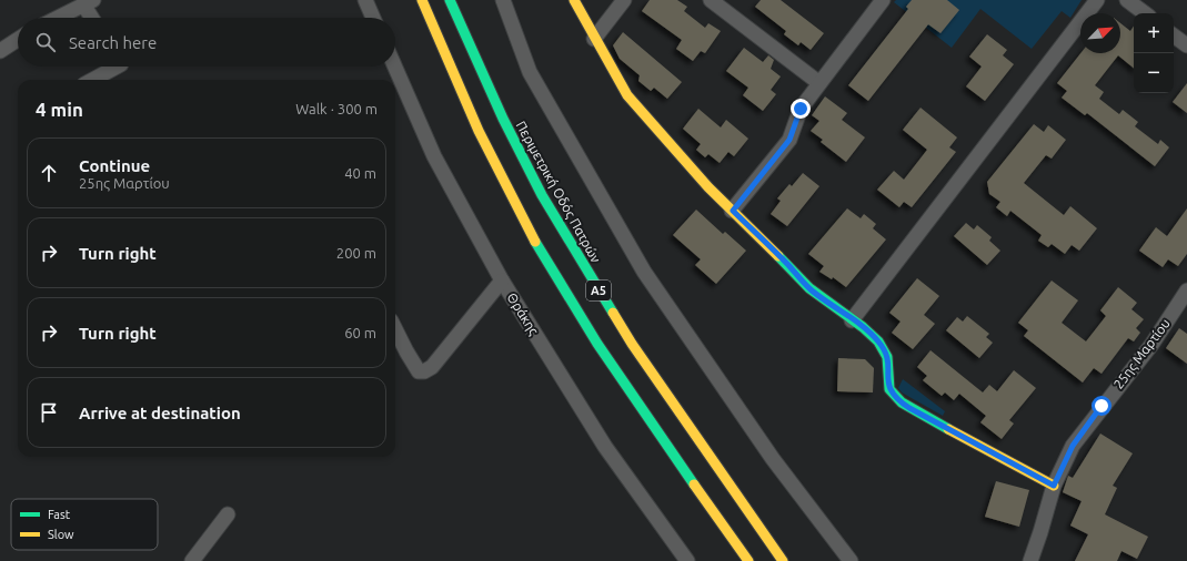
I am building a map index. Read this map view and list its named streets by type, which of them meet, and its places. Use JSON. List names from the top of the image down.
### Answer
{
  "streets": {
    "main road": ["Περιμετρική Οδός Πατρών", "Α5"],
    "street": ["Θράκης", "25ης Μαρτίου"]
  },
  "legend": ["Fast", "Slow"],
  "north": "top right",
  "page": {
    "map_buttons": ["+", "−"],
    "search": "Search here",
    "heading": ["4 min", "Walk · 300 m"],
    "list": [
      ["Continue", "25ης Μαρτίου", "40 m"],
      ["Turn right", "200 m"],
      ["Turn right", "60 m"],
      "Arrive at destination"
    ]
  }
}
